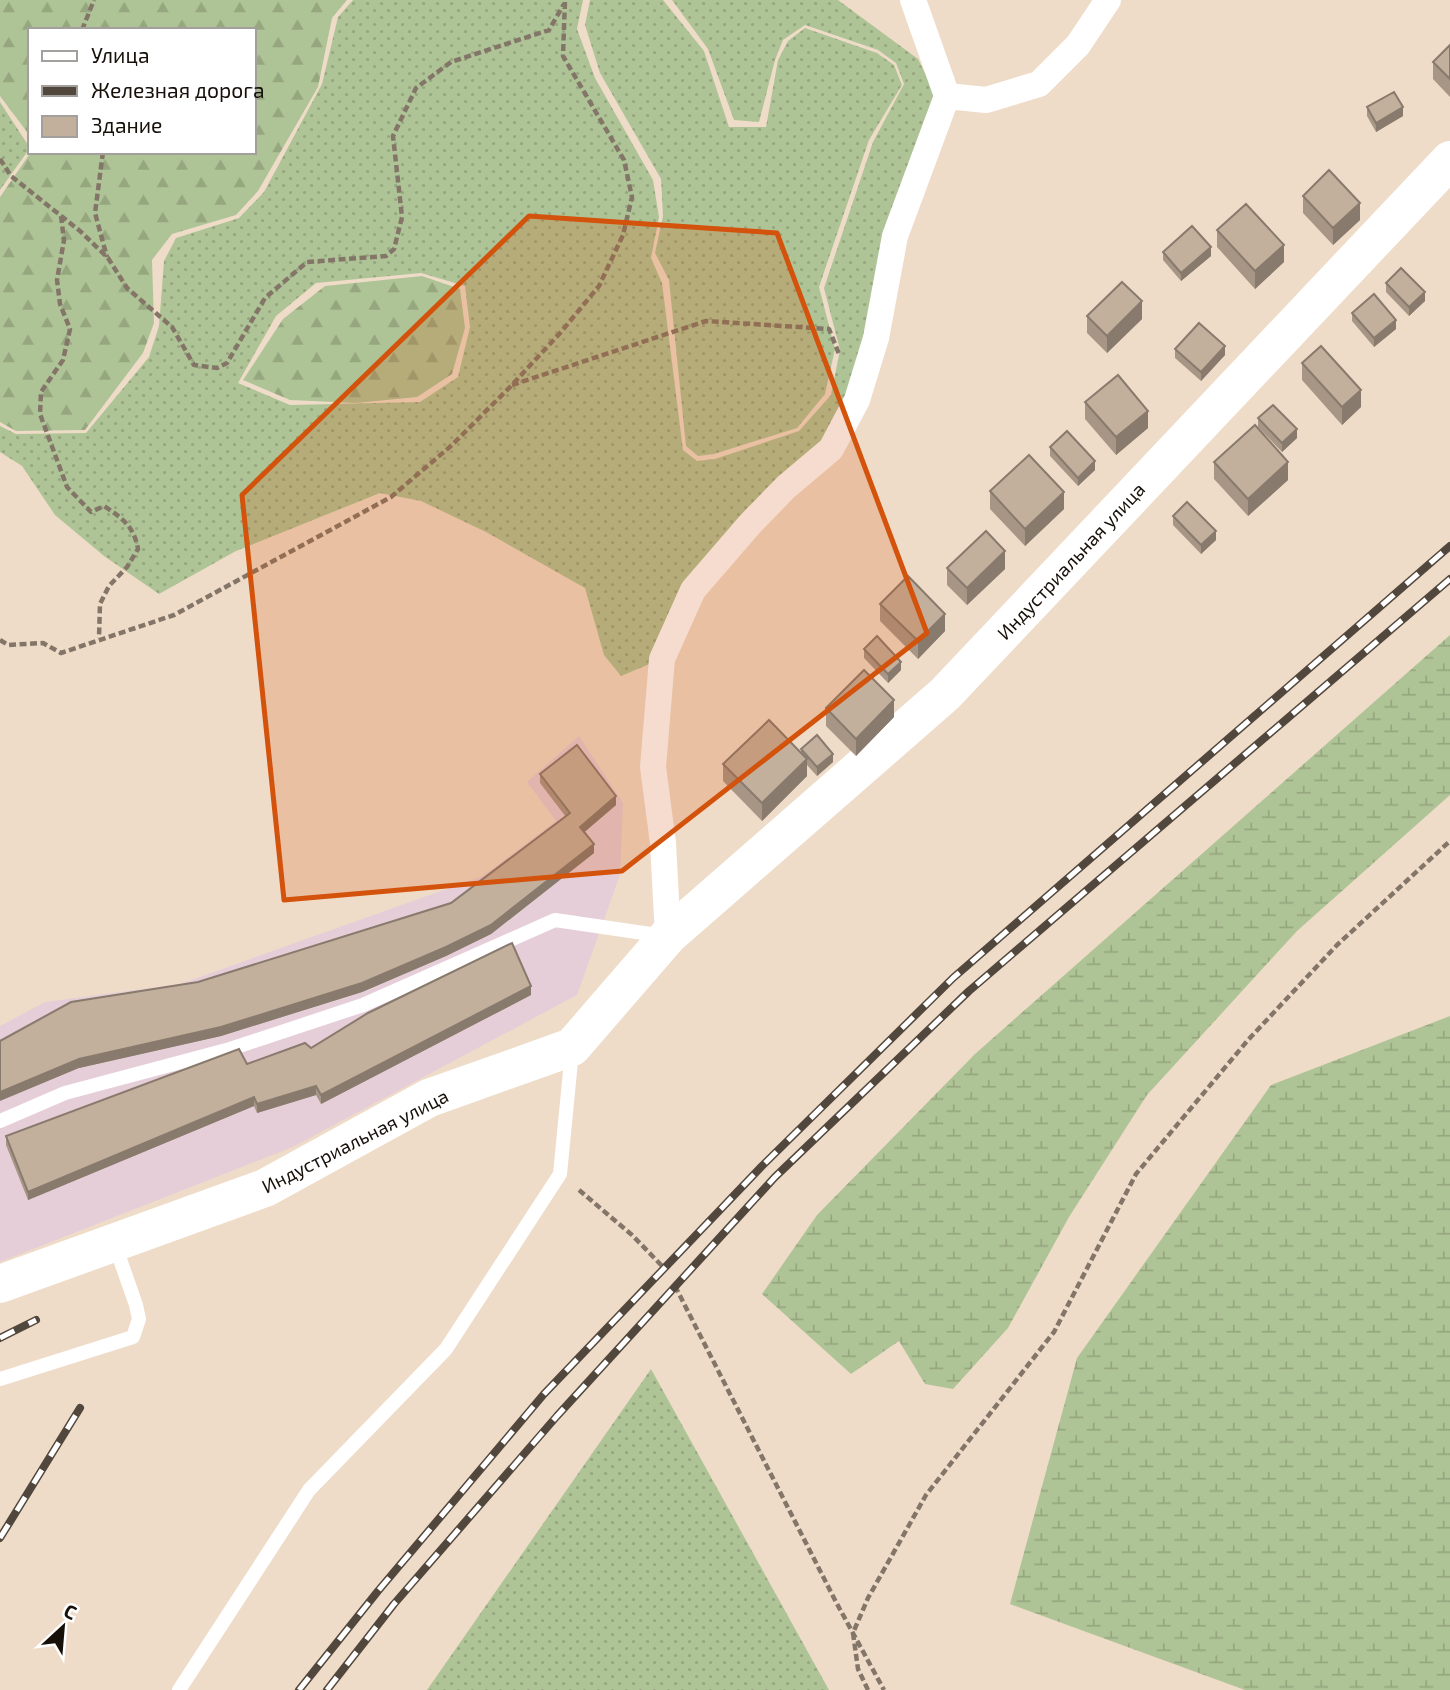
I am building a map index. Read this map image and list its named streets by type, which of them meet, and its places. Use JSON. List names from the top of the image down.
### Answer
{
  "streets": {
    "street": ["Индустриальная улица"]
  },
  "legend": ["Улица", "Железная дорога", "Здание"],
  "north": "top right"
}
